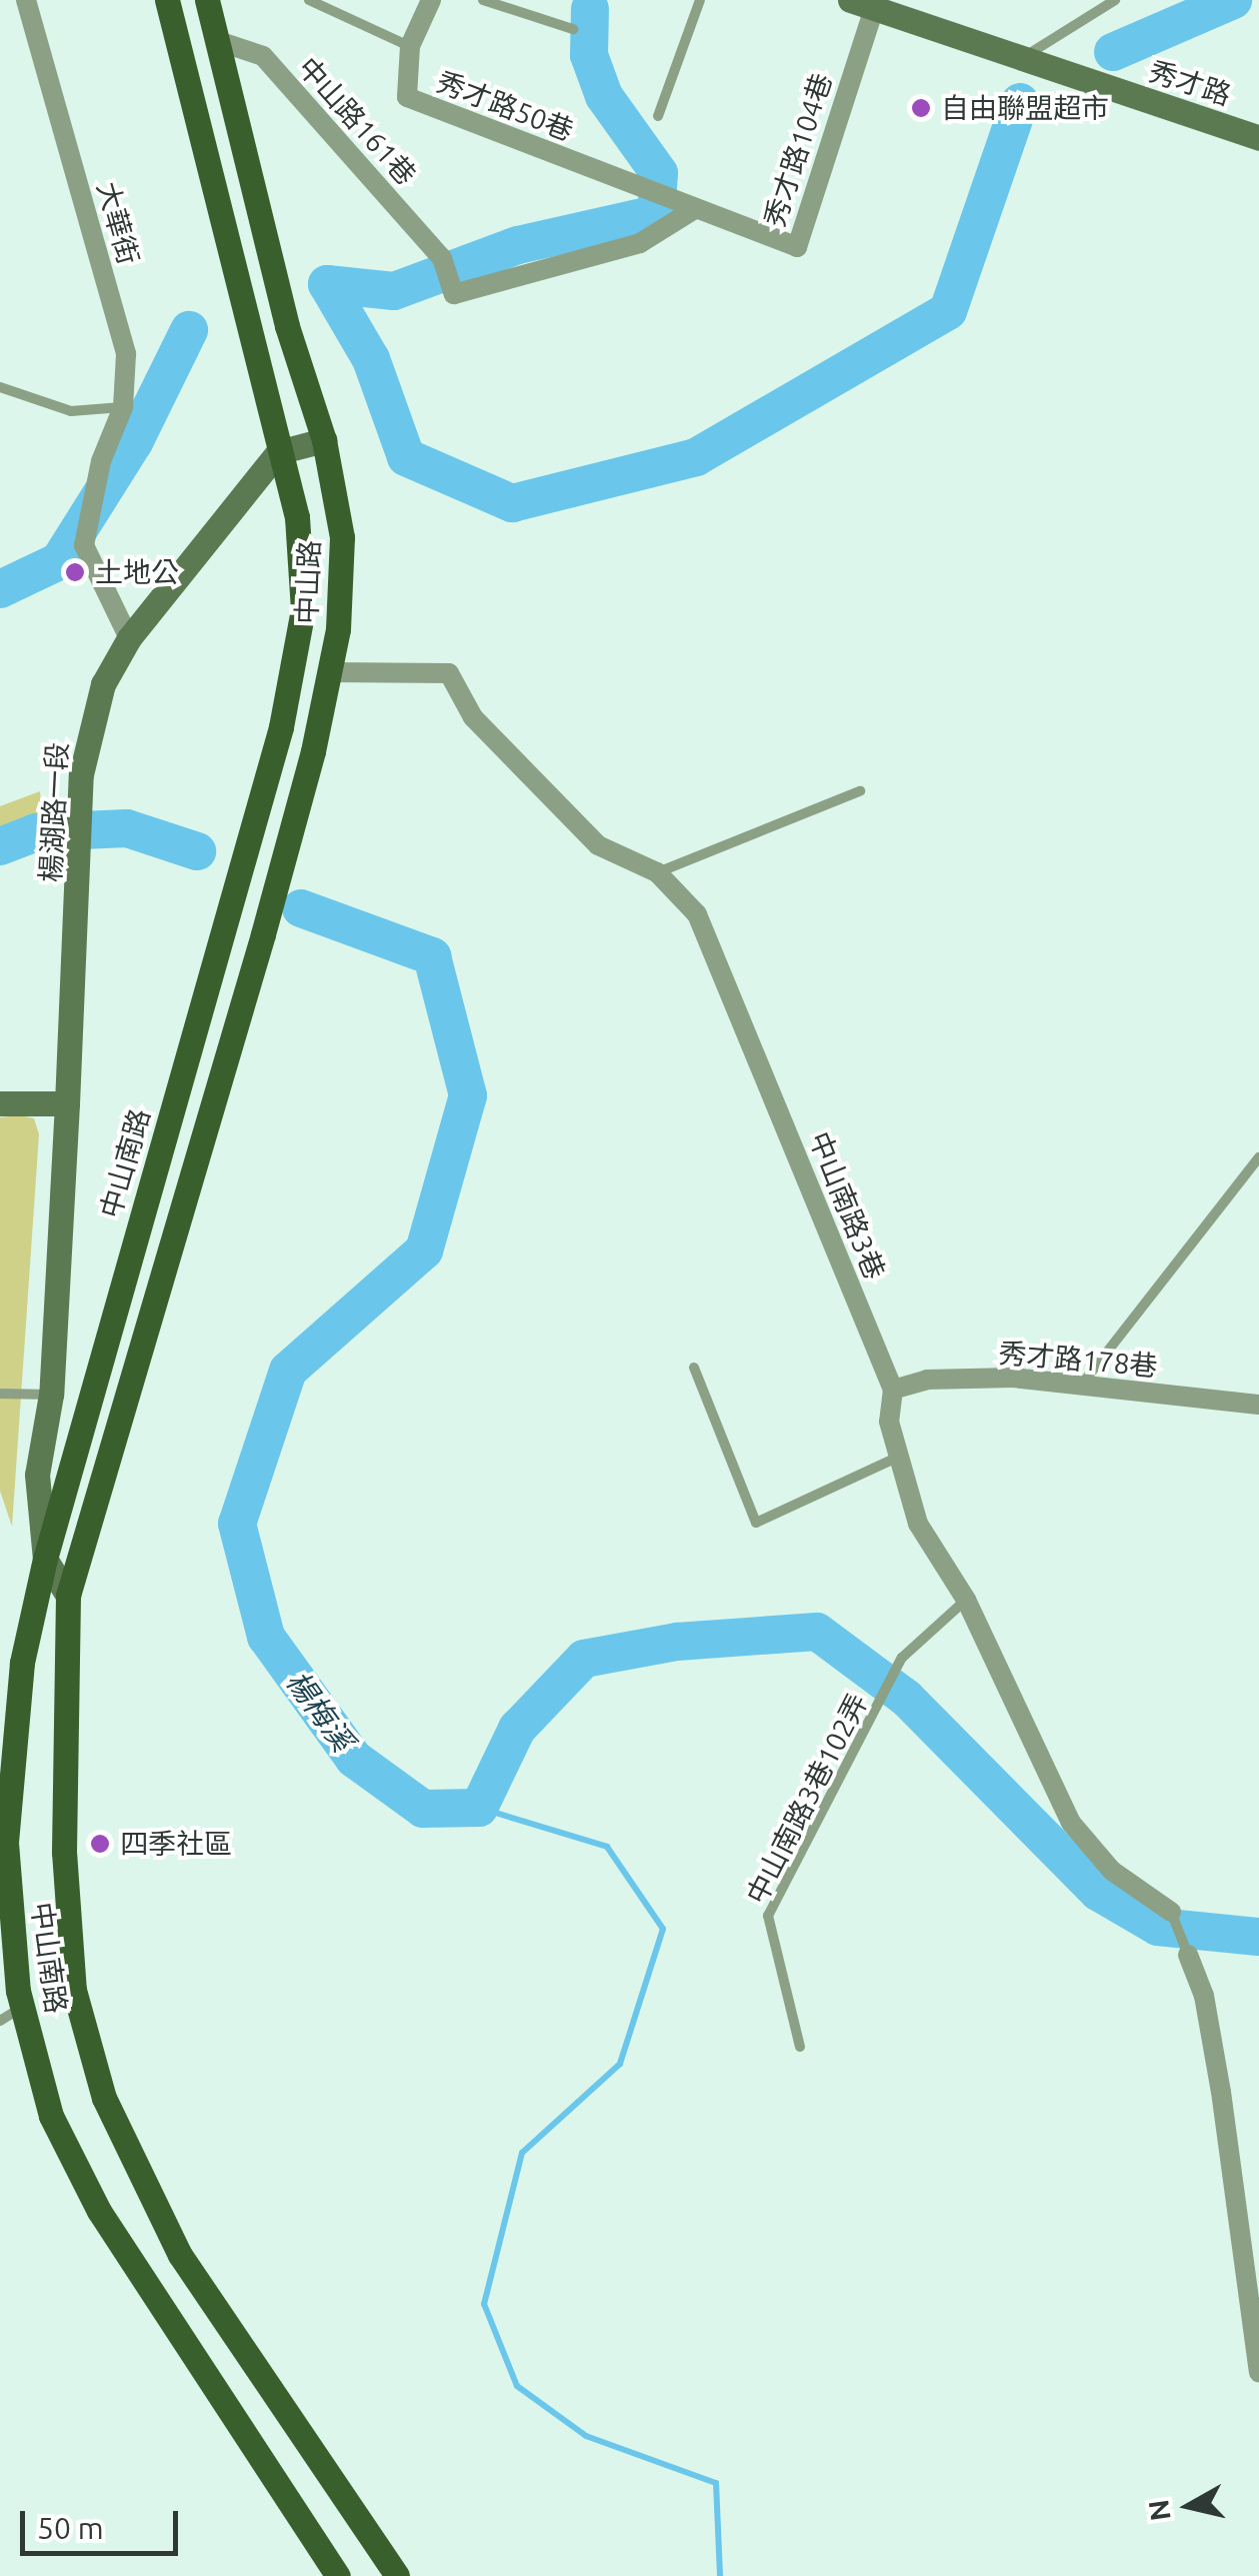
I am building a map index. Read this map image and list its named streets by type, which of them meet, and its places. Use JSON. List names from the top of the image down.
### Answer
{
  "streets": {
    "main road": ["中山路", "中山南路"],
    "street": [
      "秀才路",
      "秀才路50巷",
      "中山路161巷",
      "秀才路104巷",
      "大華街",
      "楊湖路一段",
      "中山南路3巷",
      "秀才路178巷"
    ],
    "lane": ["中山南路3巷102弄"]
  },
  "crossings": [
    ["秀才路50巷", "中山路161巷"],
    ["秀才路50巷", "秀才路104巷"],
    ["中山路161巷", "秀才路104巷"],
    ["中山路161巷", "中山路"],
    ["大華街", "楊湖路一段"],
    ["中山路", "楊湖路一段"],
    ["中山路", "中山南路"],
    ["中山路", "中山南路3巷"],
    ["楊湖路一段", "中山南路"],
    ["中山南路3巷", "秀才路178巷"],
    ["中山南路3巷", "中山南路3巷102弄"]
  ],
  "water": ["楊梅溪"],
  "places": ["自由聯盟超市", "土地公", "四季社區"],
  "scale_bar": "50 m",
  "north": "left"
}
